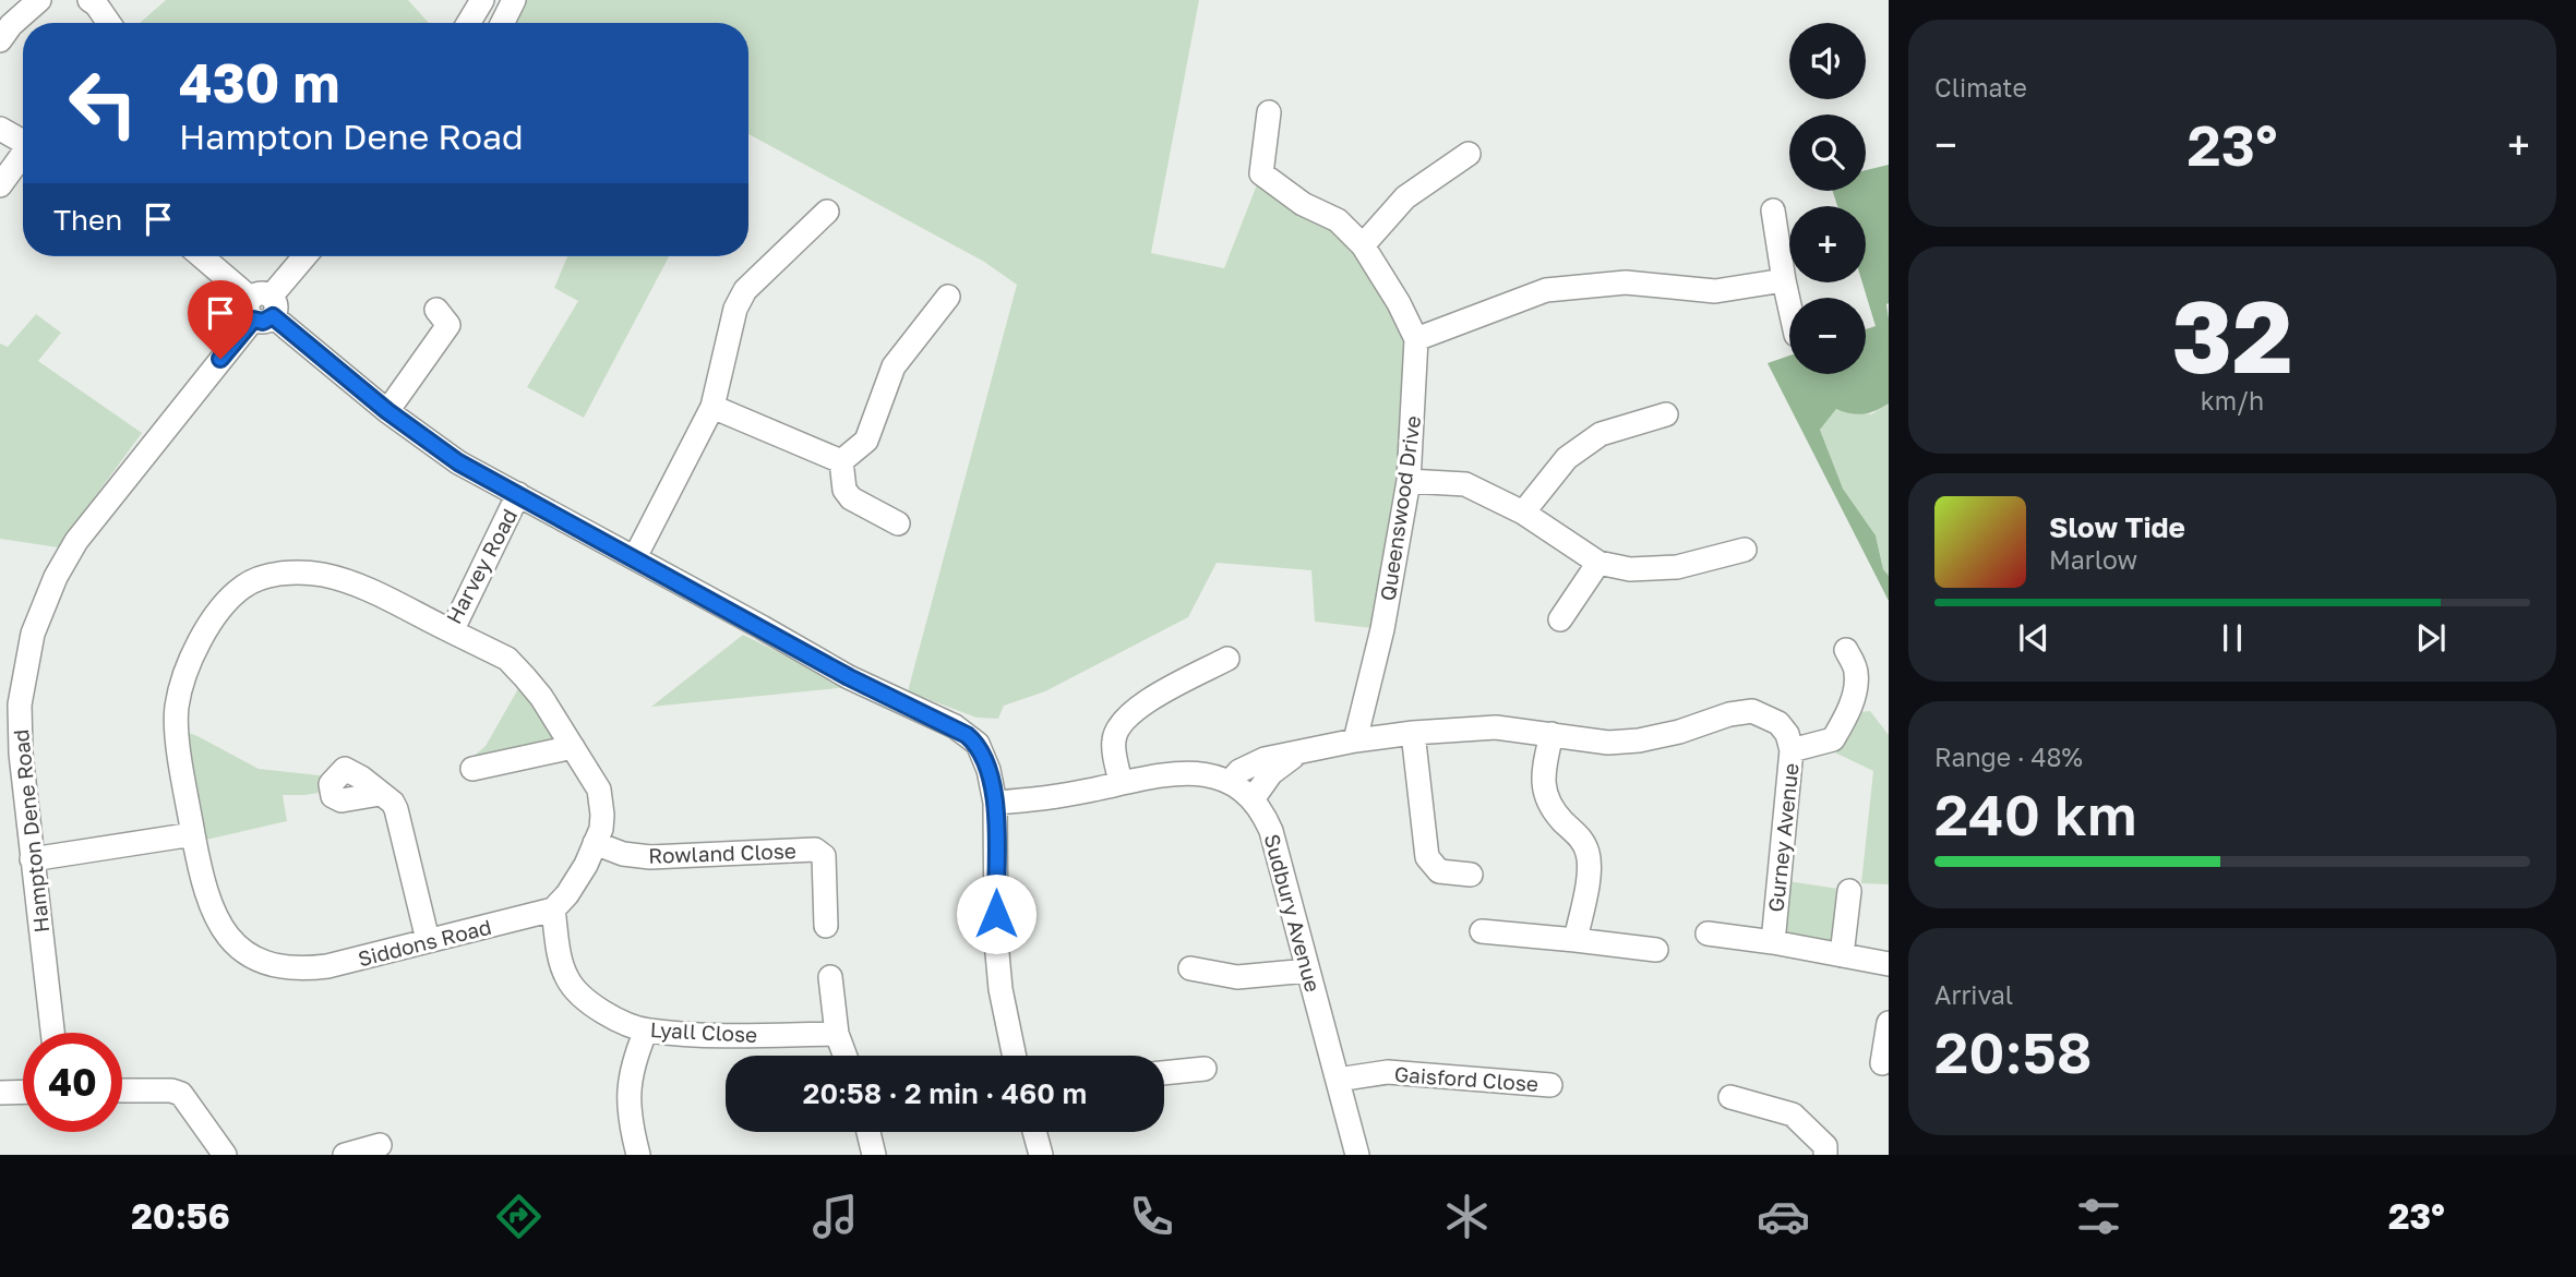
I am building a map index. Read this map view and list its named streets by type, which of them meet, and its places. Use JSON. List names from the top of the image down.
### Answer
{
  "streets": {
    "street": [
      "Queenswood Drive",
      "Harvey Road",
      "Hampton Dene Road",
      "Gurney Avenue",
      "Rowland Close",
      "Sudbury Avenue",
      "Siddons Road",
      "Lyall Close",
      "Gaisford Close"
    ]
  },
  "crossings": [
    ["Queenswood Drive", "Gurney Avenue"],
    ["Harvey Road", "Siddons Road"],
    ["Gurney Avenue", "Sudbury Avenue"],
    ["Sudbury Avenue", "Gaisford Close"],
    ["Siddons Road", "Lyall Close"]
  ],
  "page": {
    "tile": [
      "Climate",
      ["32", "km/h"],
      ["Range · 48%", "240 km"],
      ["Arrival", "20:58"]
    ],
    "map_buttons": ["+", "−"],
    "turn": ["430 m", "Hampton Dene Road"],
    "heat": ["−", "23°", "+"],
    "then": "Then",
    "song": ["Slow Tide", "Marlow"],
    "limit": "40",
    "trip": "20:58 · 2 min · 460 m",
    "tabs": ["20:56", "23°"]
  }
}
